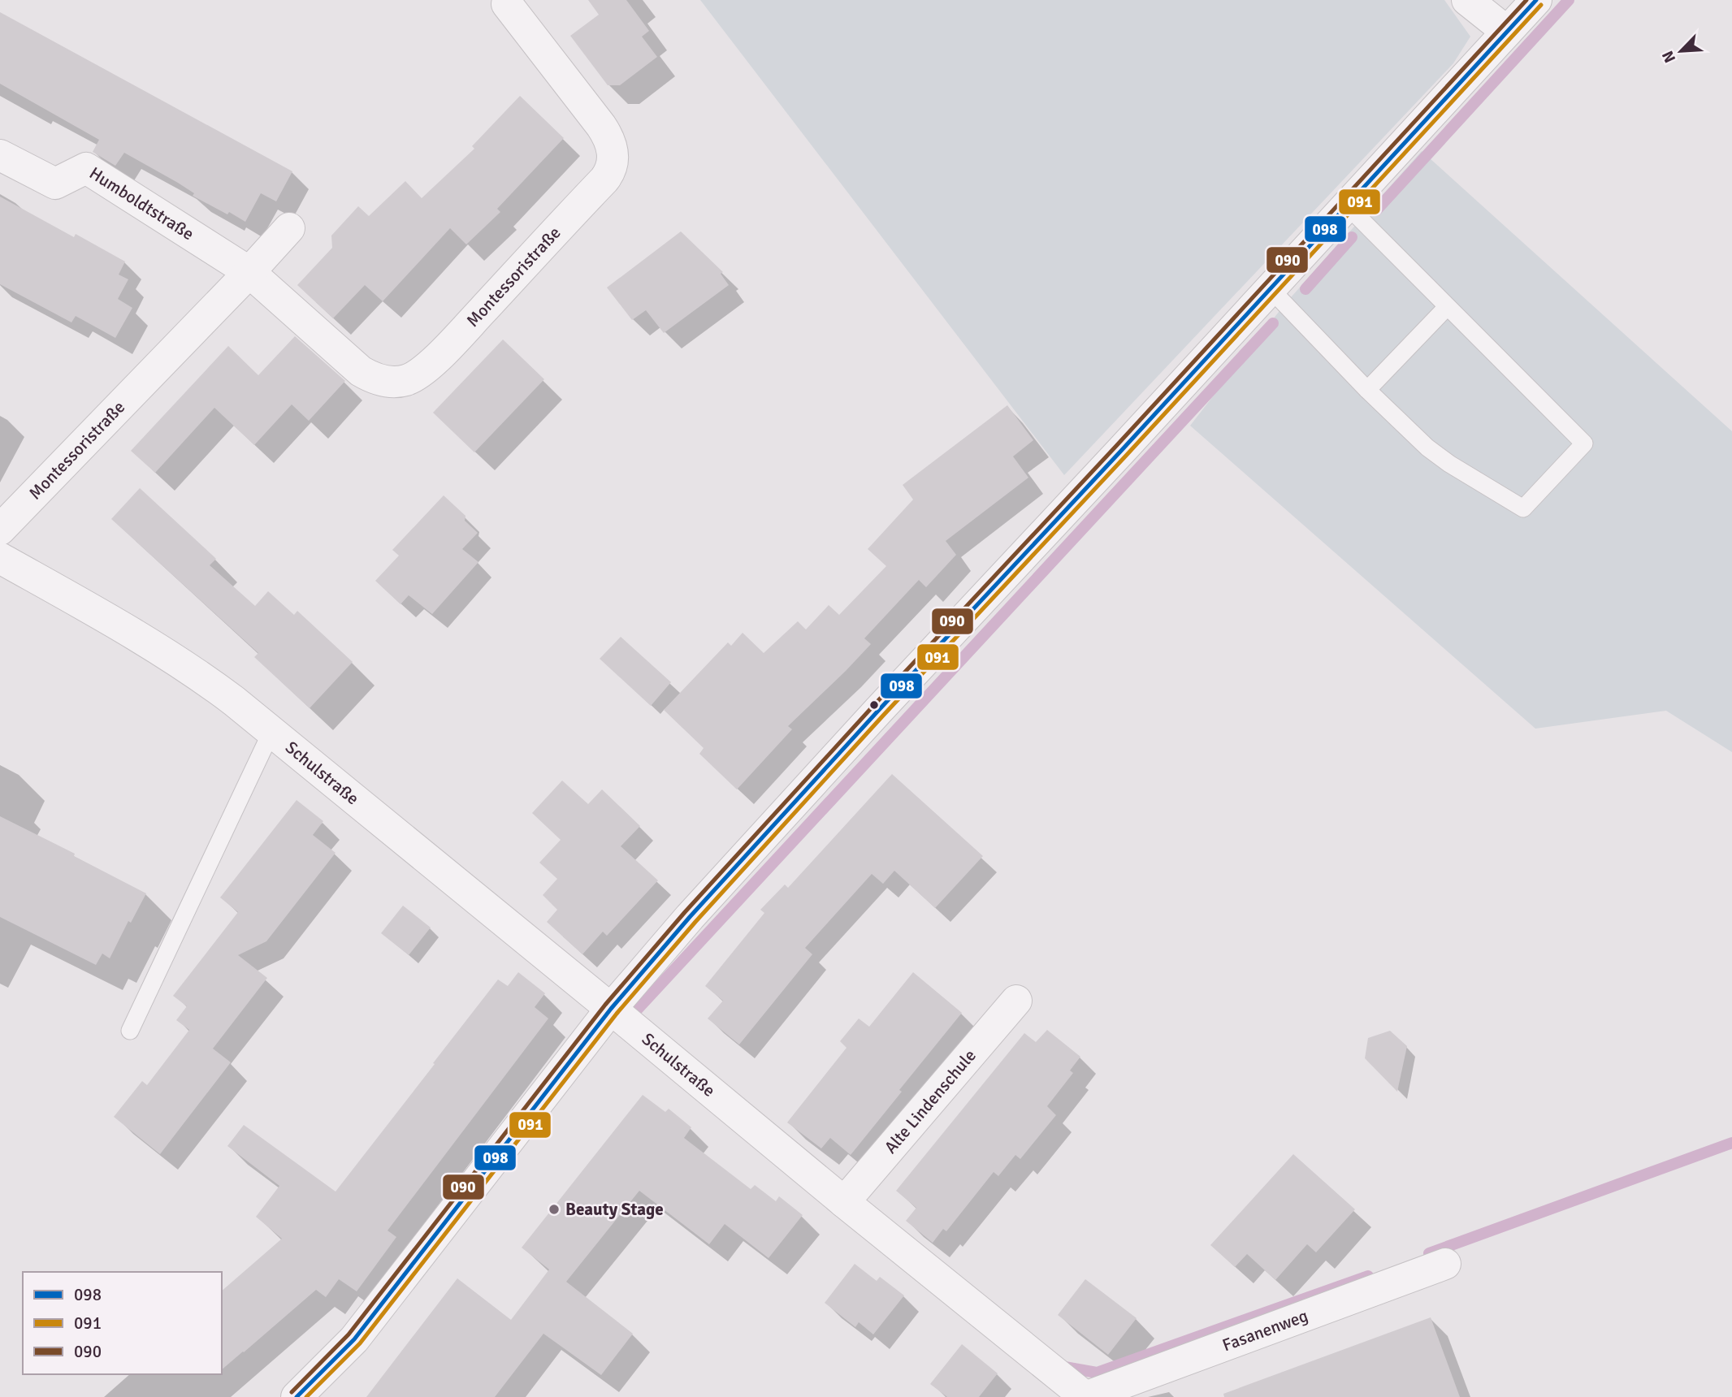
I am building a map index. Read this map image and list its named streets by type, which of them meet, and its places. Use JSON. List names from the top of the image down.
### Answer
{
  "streets": {
    "street": [
      "Humboldtstraße",
      "Montessoristraße",
      "Schulstraße",
      "Alte Lindenschule",
      "Fasanenweg"
    ]
  },
  "crossings": [
    ["Humboldtstraße", "Montessoristraße"],
    ["Schulstraße", "Alte Lindenschule"],
    ["Schulstraße", "Fasanenweg"]
  ],
  "places": ["Beauty Stage"],
  "lines": ["transit line 098", "transit line 090", "transit line 091"],
  "legend": ["098", "091", "090"],
  "north": "bottom left"
}
